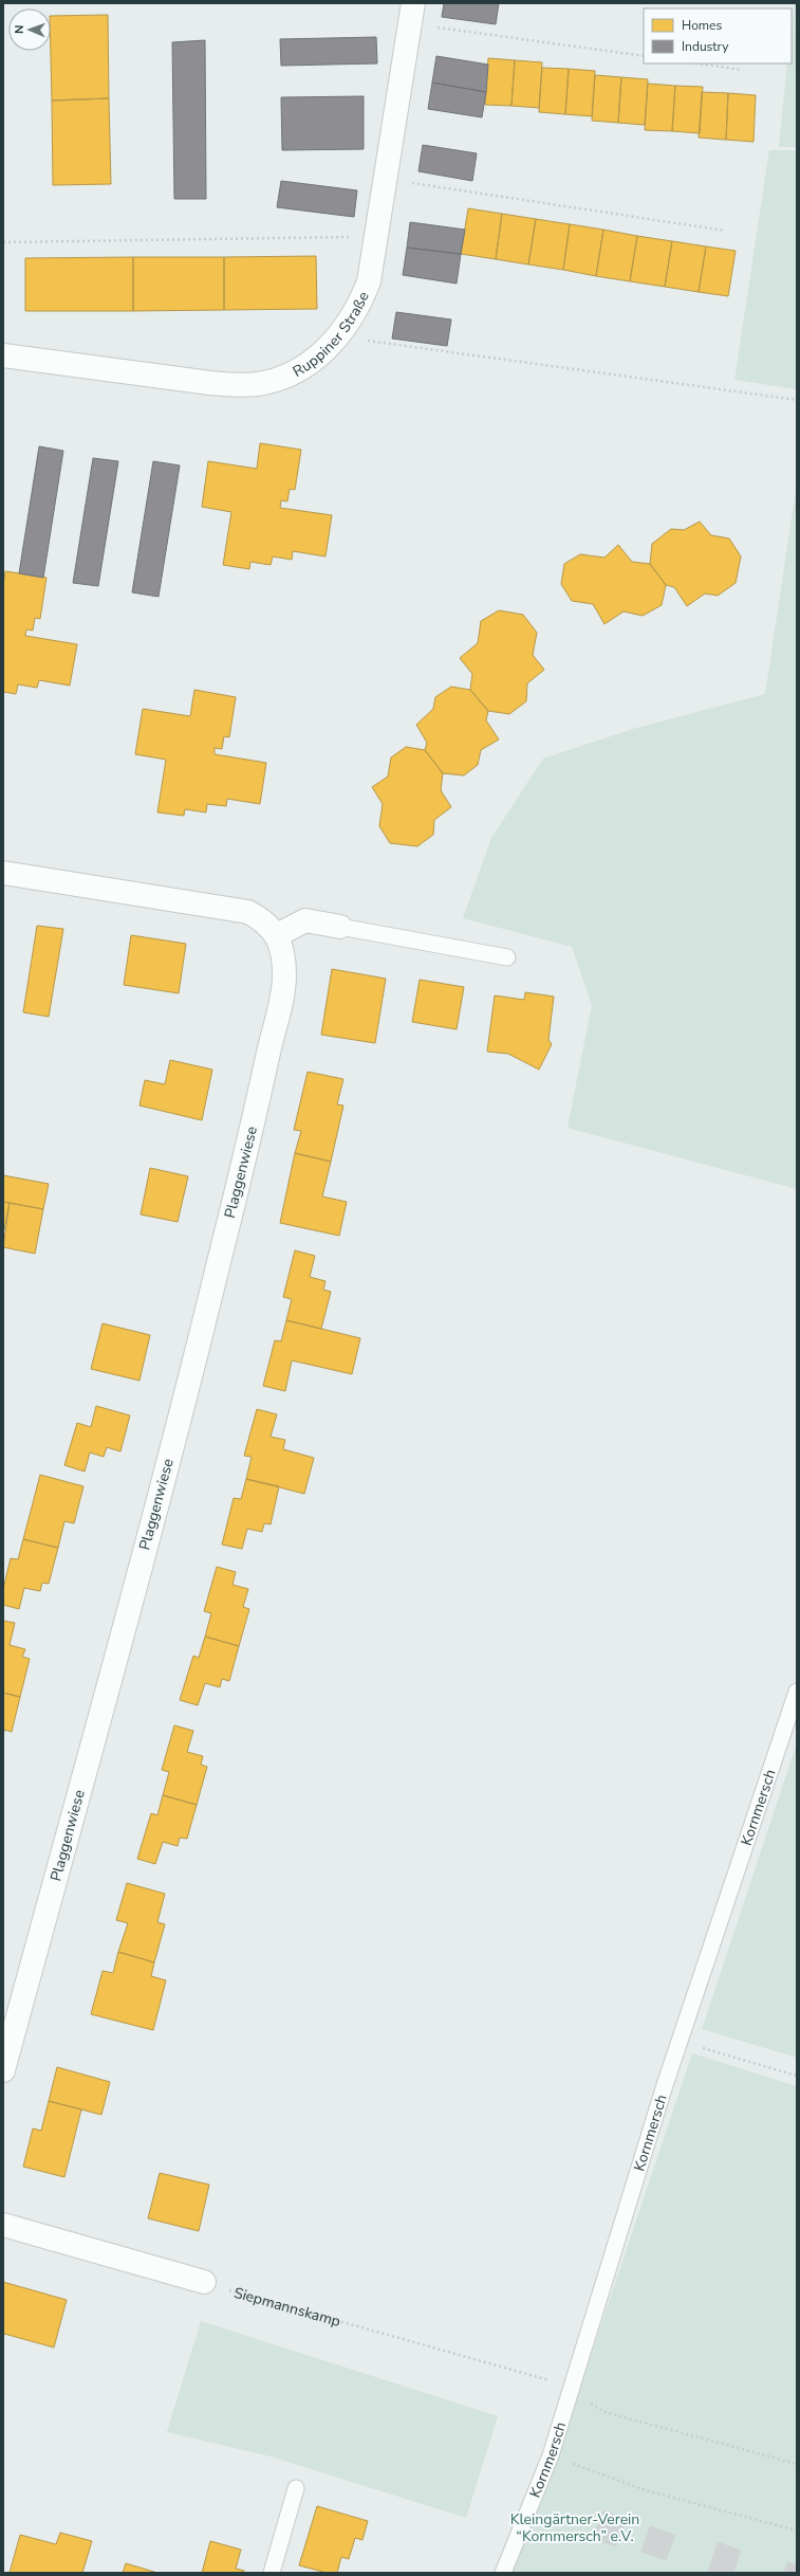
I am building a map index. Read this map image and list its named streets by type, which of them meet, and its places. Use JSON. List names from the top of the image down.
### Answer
{
  "streets": {
    "street": ["Ruppiner Straße", "Plaggenwiese"],
    "lane": ["Kornmersch"],
    "path": ["Siepmannskamp"]
  },
  "crossings": [
    ["Kornmersch", "Siepmannskamp"]
  ],
  "parks": ["Kleingärtner-Verein “Kornmersch” e.V."],
  "legend": ["Homes", "Industry"],
  "north": "left"
}
